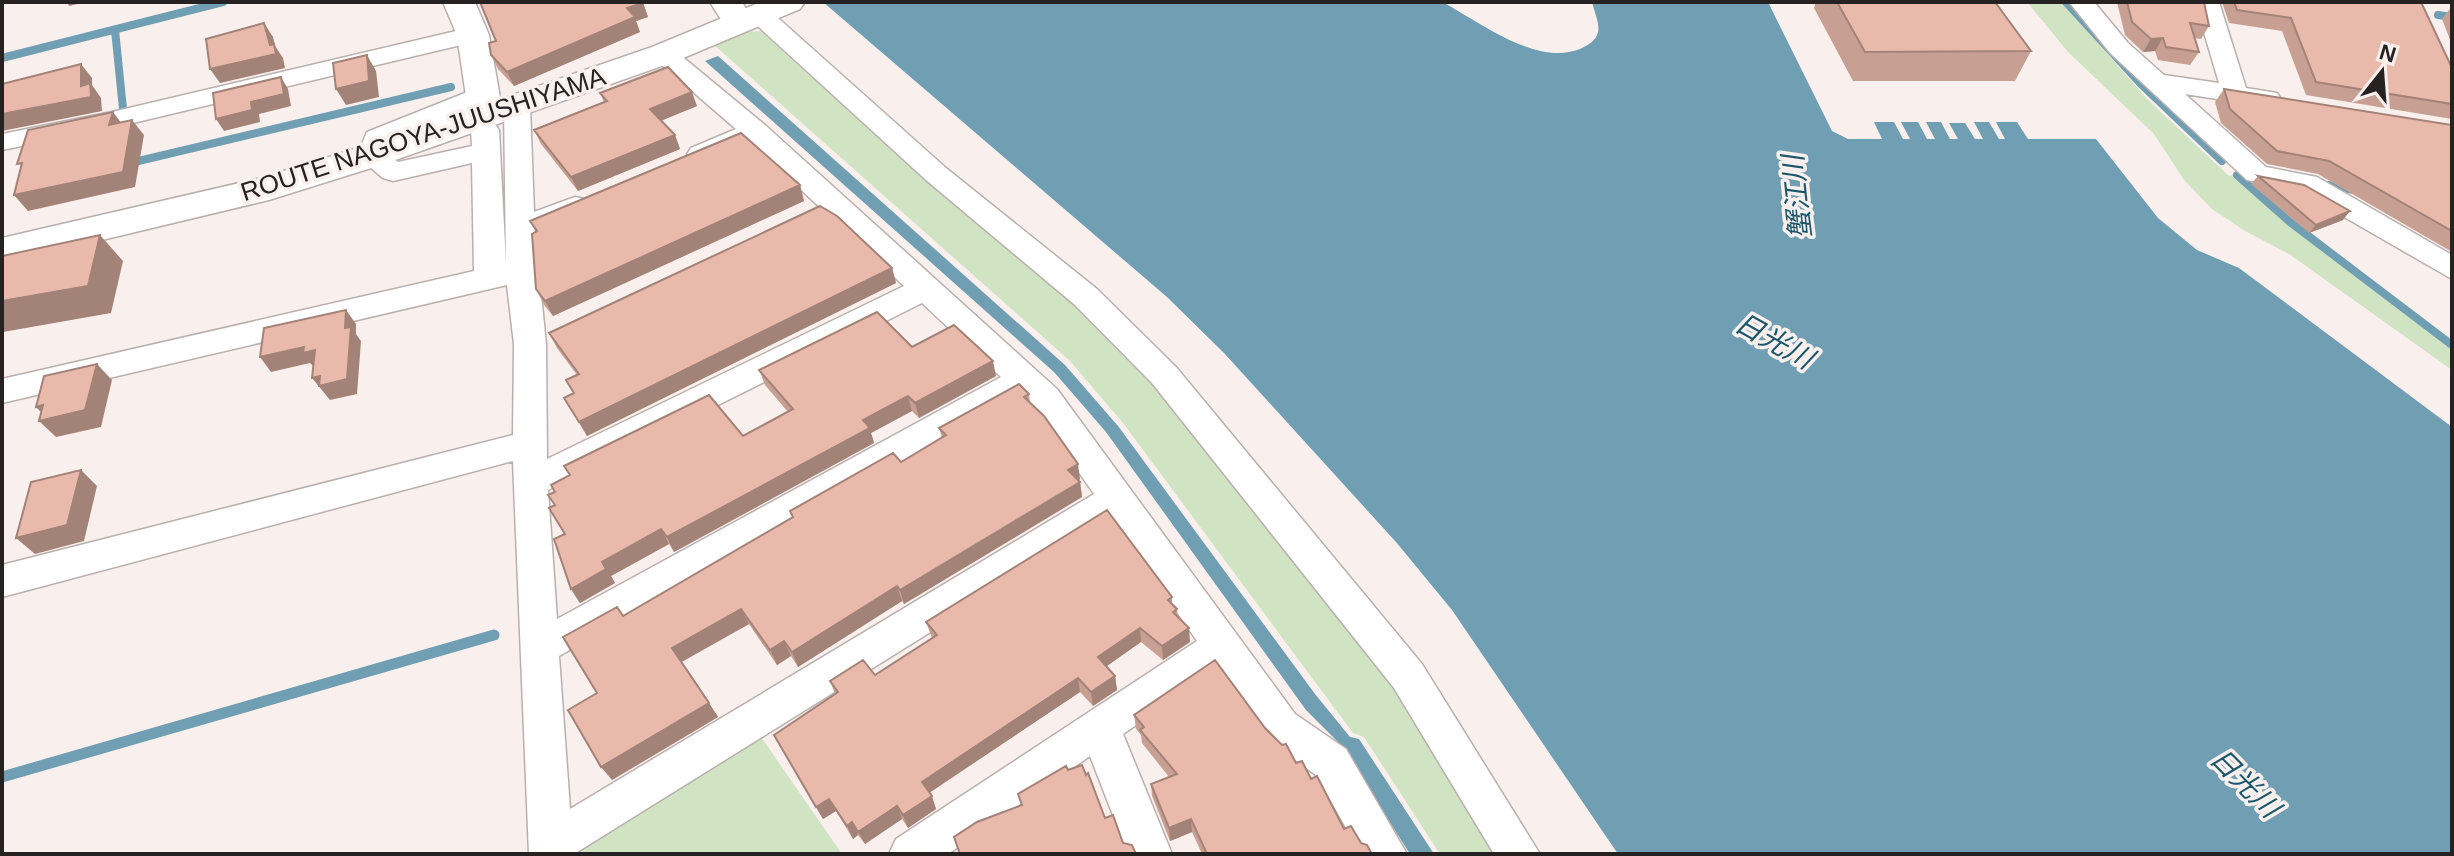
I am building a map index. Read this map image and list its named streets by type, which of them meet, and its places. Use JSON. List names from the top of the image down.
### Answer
{
  "streets": {
    "main road": ["ROUTE NAGOYA-JUUSHIYAMA"]
  },
  "water": ["蟹江川", "日光川"],
  "north": "top"
}
